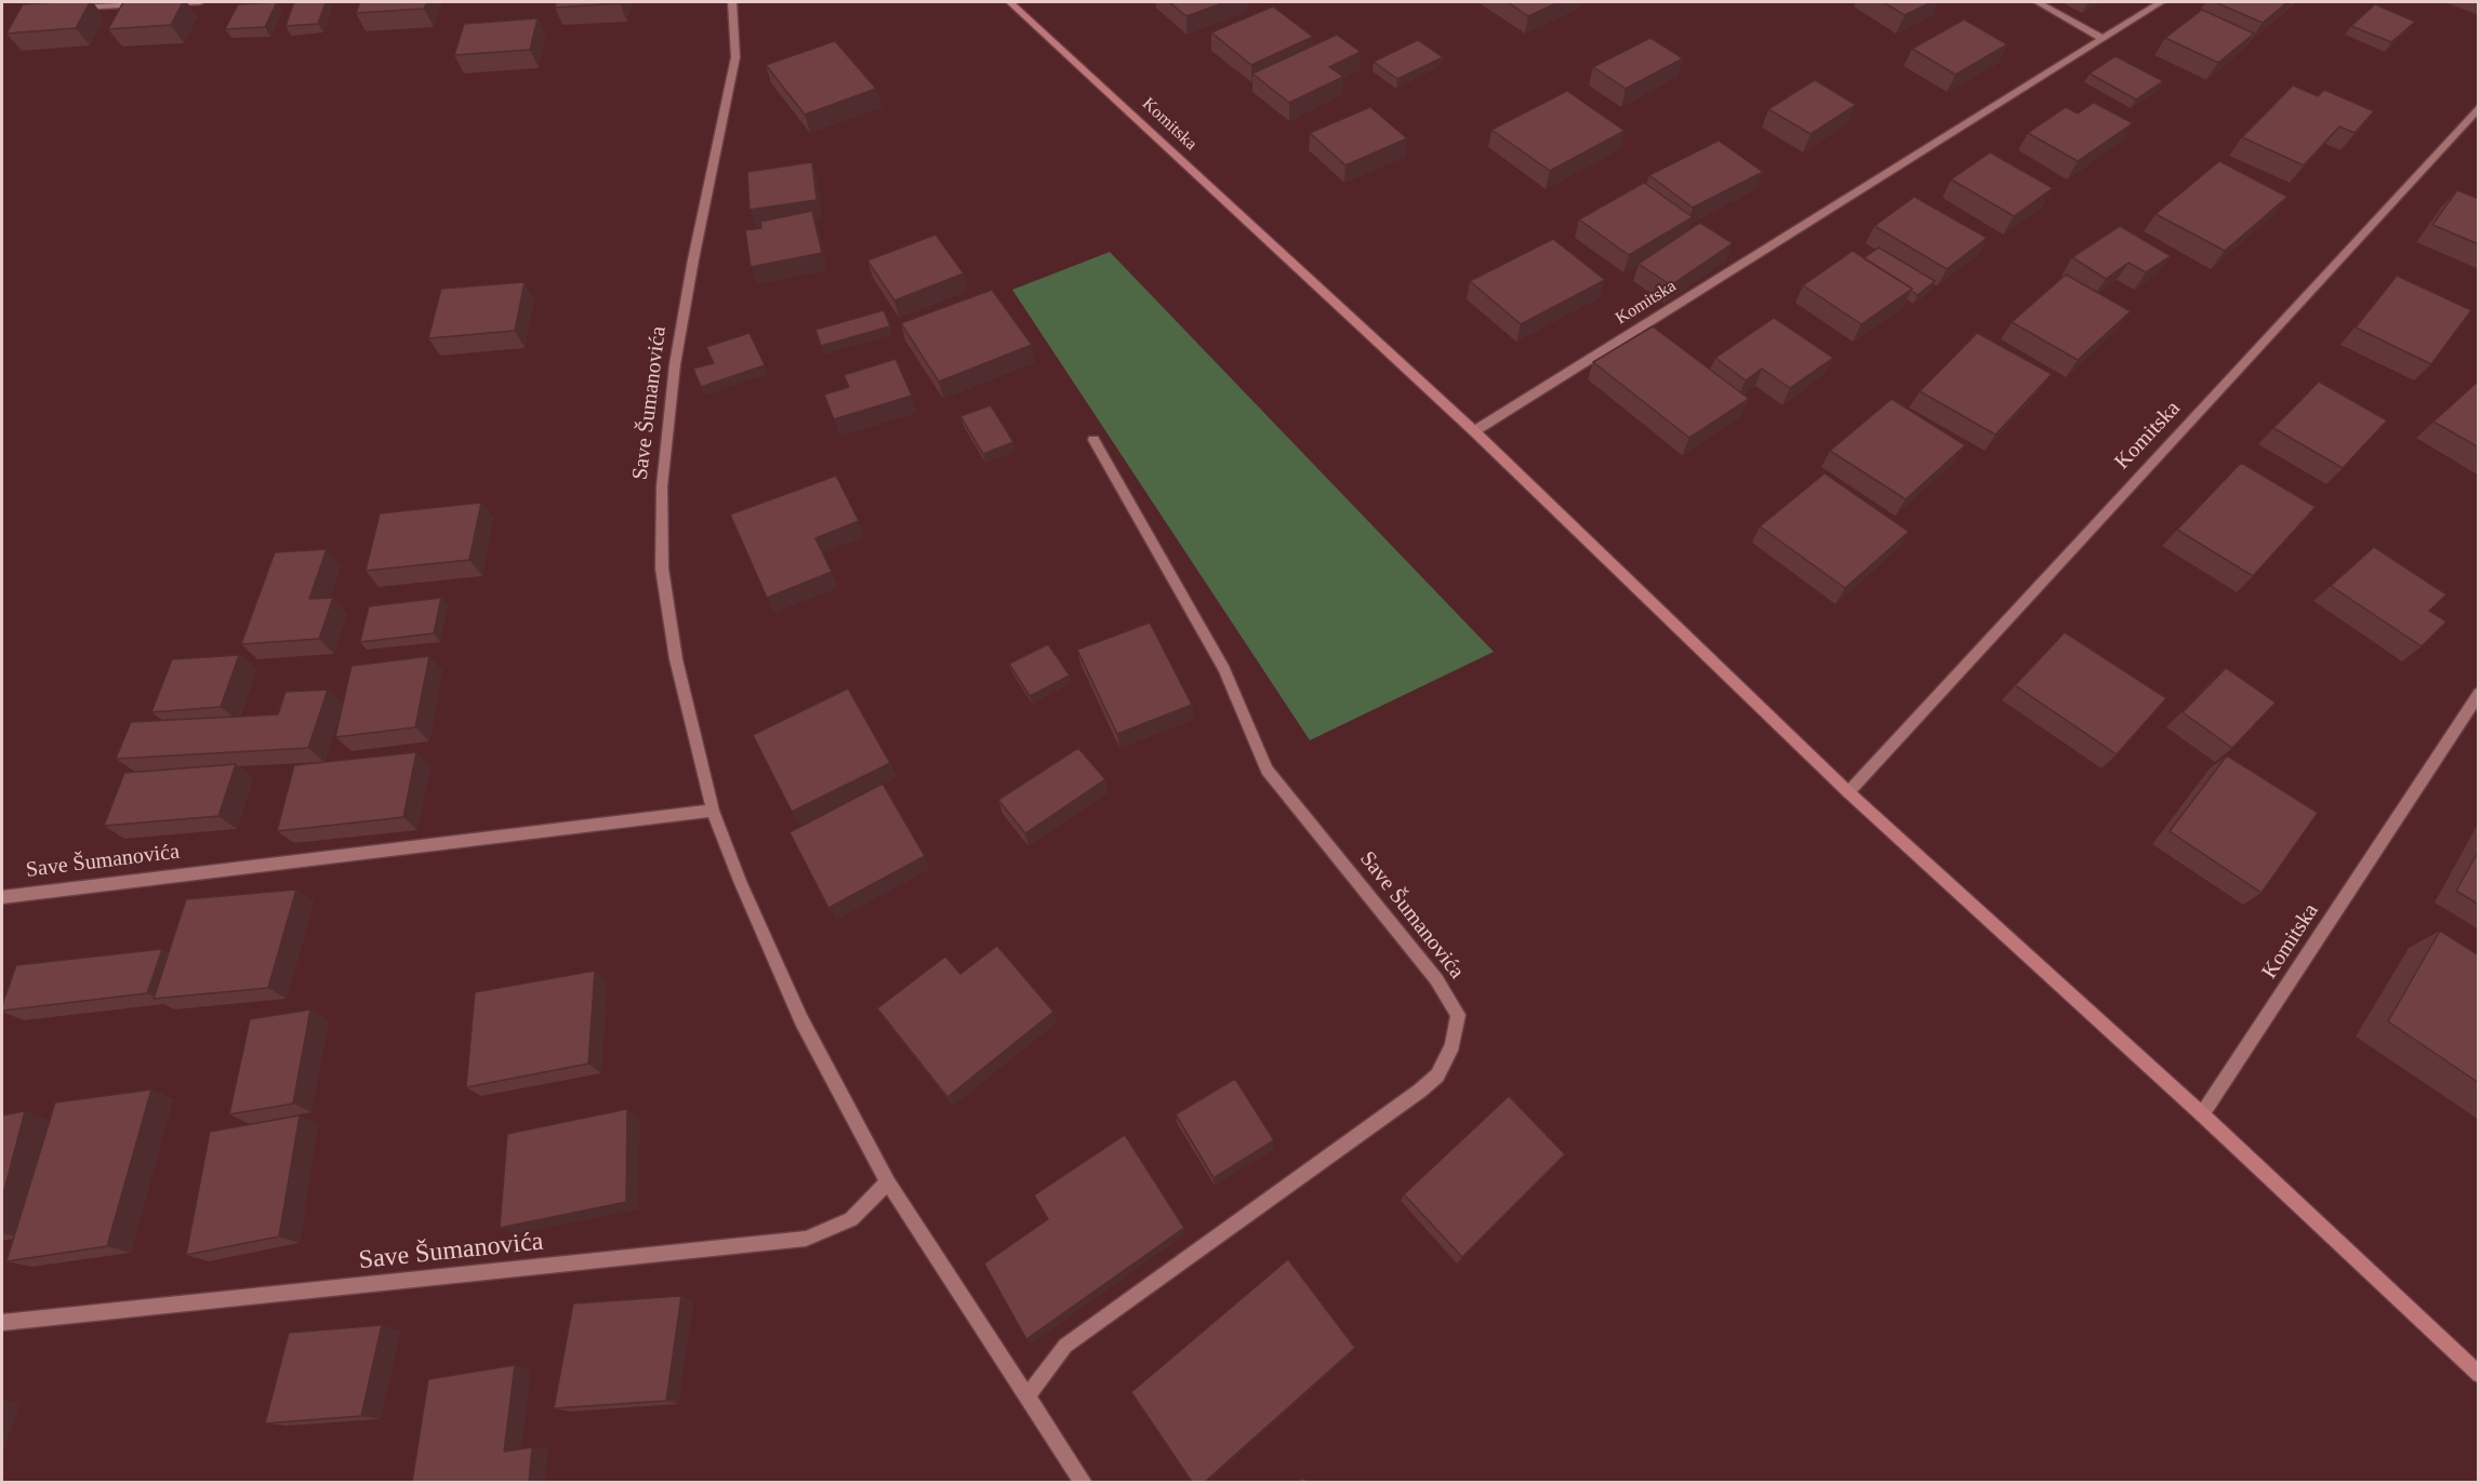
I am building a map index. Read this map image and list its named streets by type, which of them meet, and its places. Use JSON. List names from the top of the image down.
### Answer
{
  "streets": {
    "main road": ["Komitska"],
    "street": ["Save Šumanovića"]
  }
}
